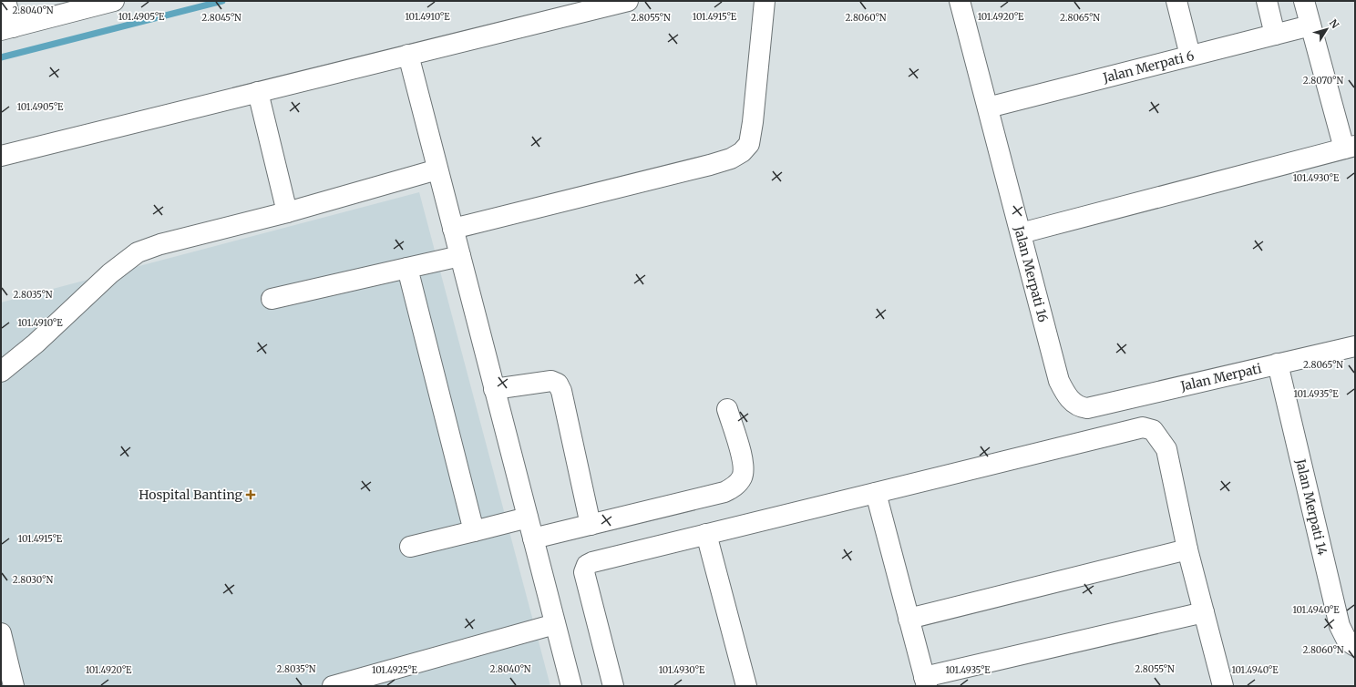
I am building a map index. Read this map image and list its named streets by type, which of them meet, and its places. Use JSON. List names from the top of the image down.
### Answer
{
  "streets": {
    "street": [
      "Jalan Merpati 6",
      "Jalan Merpati 16",
      "Jalan Merpati",
      "Jalan Merpati 14"
    ]
  },
  "crossings": [
    ["Jalan Merpati 6", "Jalan Merpati 16"],
    ["Jalan Merpati 16", "Jalan Merpati"],
    ["Jalan Merpati", "Jalan Merpati 14"]
  ],
  "places": {
    "health": ["Hospital Banting"]
  },
  "north": "top right",
  "coordinates": [
    "2.8040°N",
    "101.4905°E",
    "101.4910°E",
    "101.4915°E",
    "101.4920°E",
    "2.8045°N",
    "2.8055°N",
    "2.8060°N",
    "2.8065°N",
    "2.8070°N",
    "101.4930°E",
    "2.8035°N",
    "101.4935°E",
    "2.8030°N",
    "101.4940°E",
    "101.4925°E"
  ]
}
